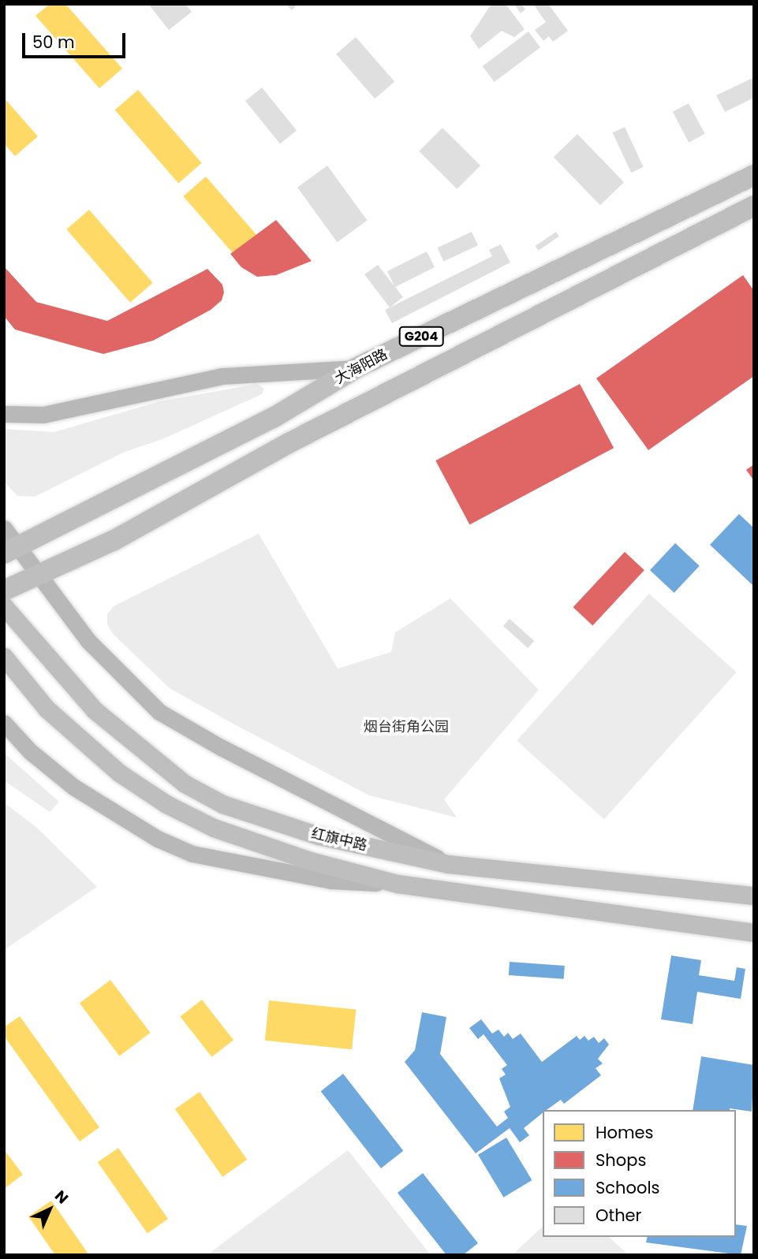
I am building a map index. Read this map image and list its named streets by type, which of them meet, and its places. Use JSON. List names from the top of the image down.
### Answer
{
  "streets": {
    "highway": ["G204", "大海阳路"],
    "main road": ["红旗中路"]
  },
  "parks": ["烟台街角公园"],
  "legend": [
    "Homes",
    "Shops",
    "Schools",
    "Other"
  ],
  "scale_bar": "50 m",
  "north": "top right"
}
